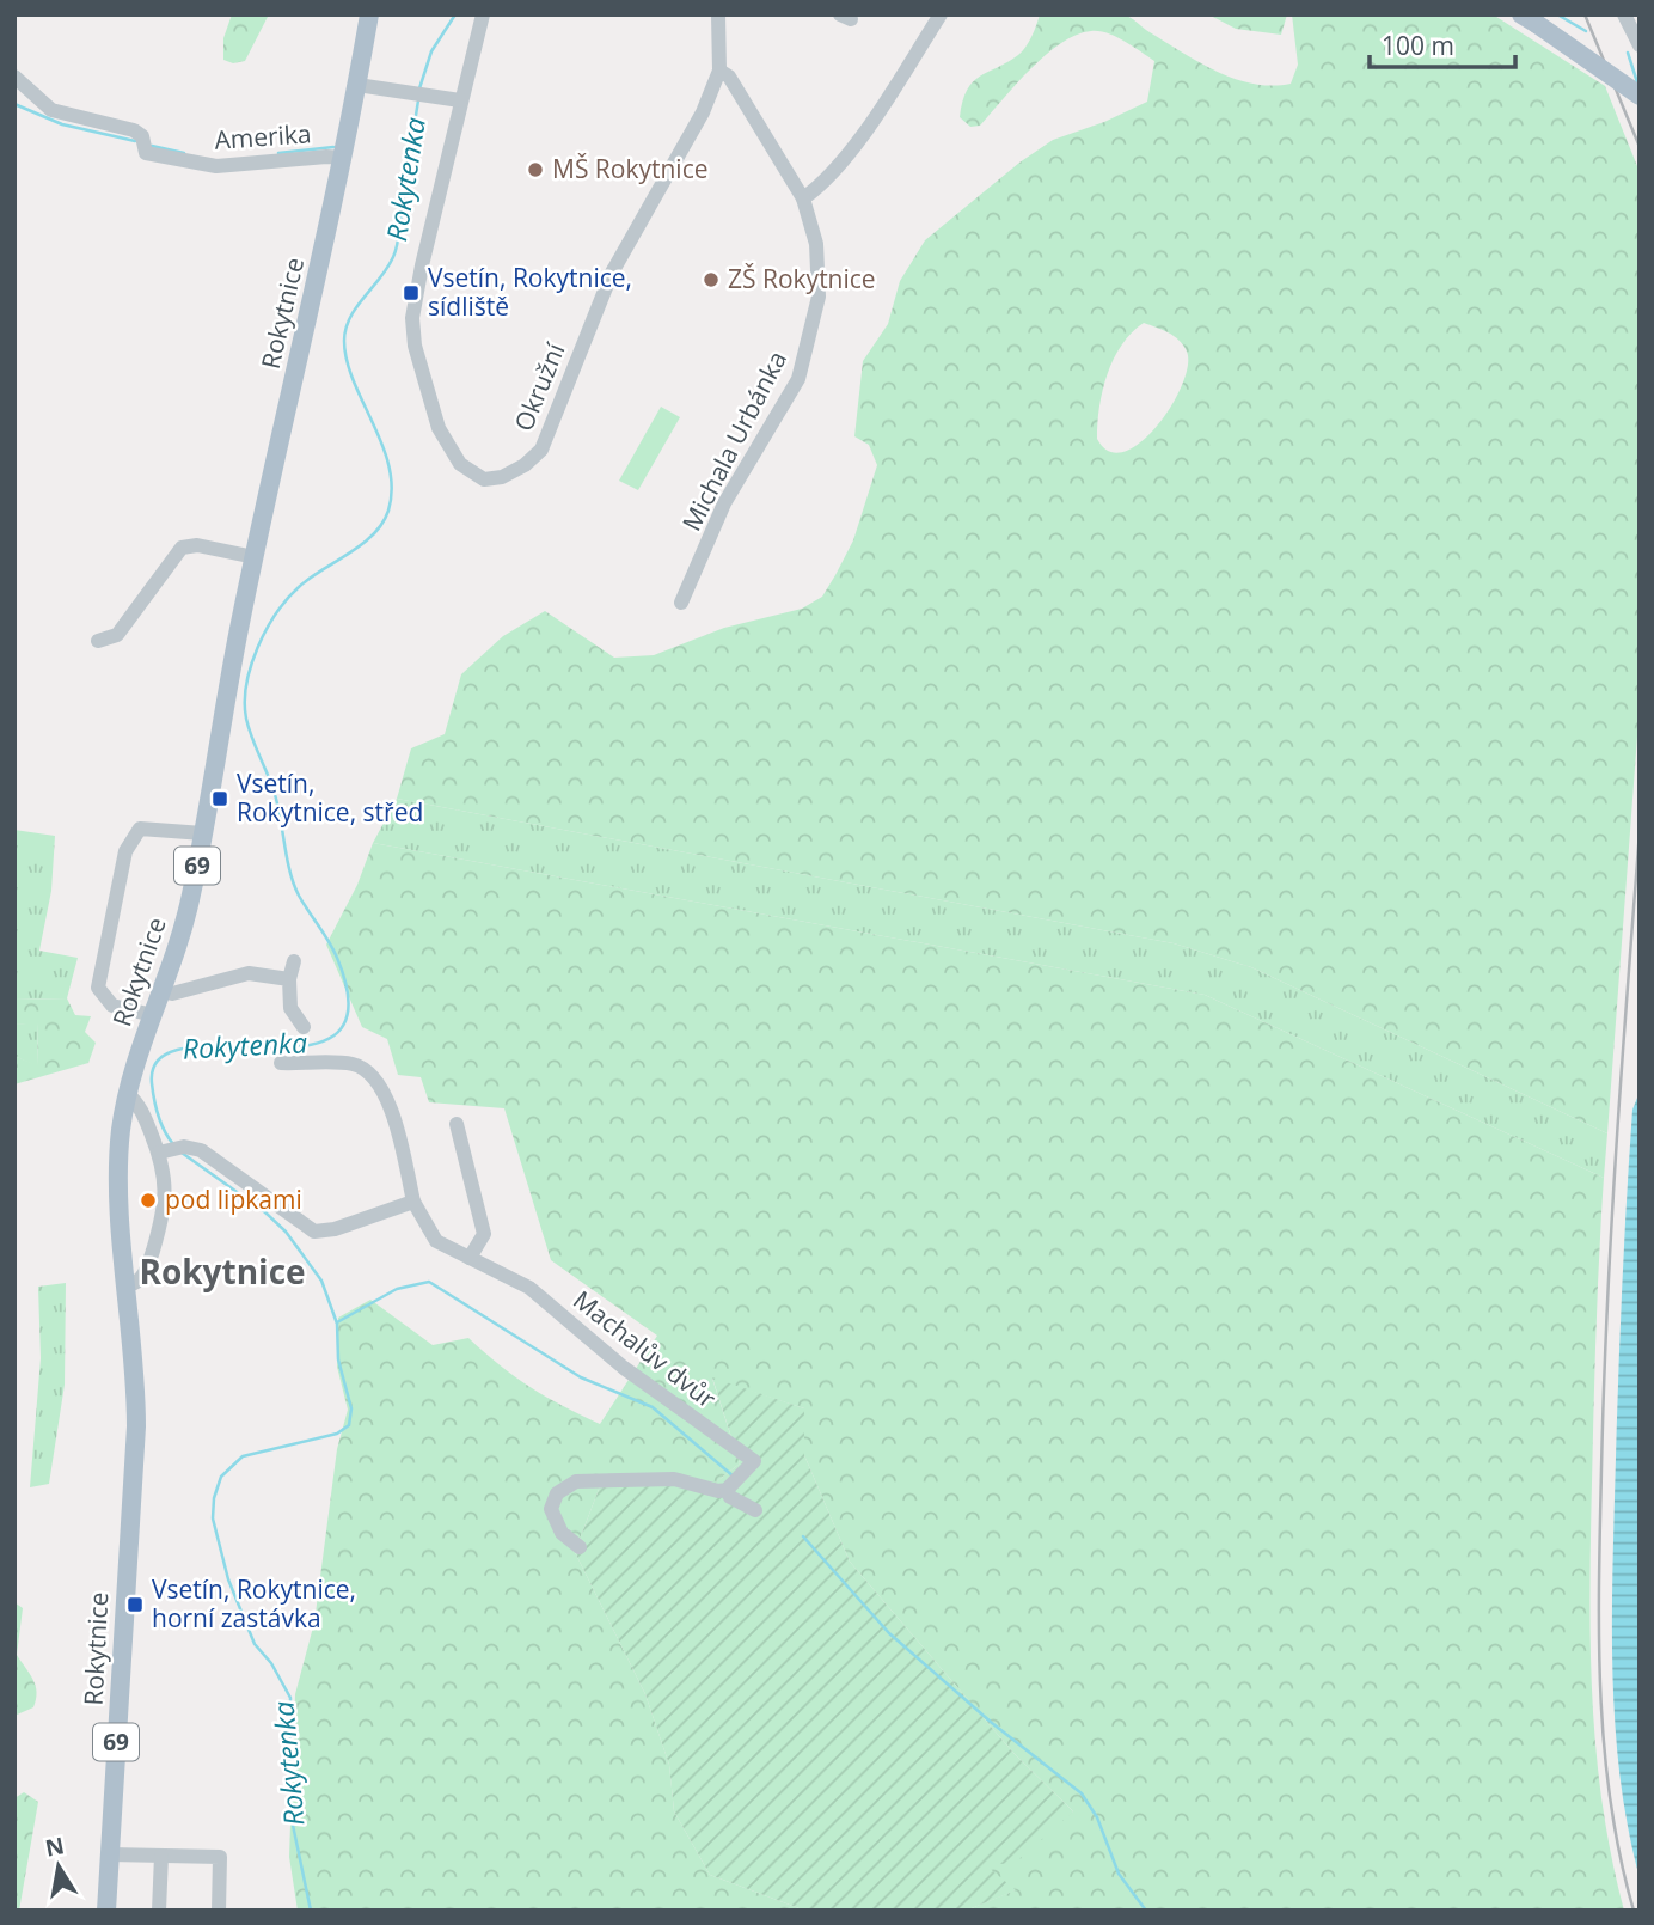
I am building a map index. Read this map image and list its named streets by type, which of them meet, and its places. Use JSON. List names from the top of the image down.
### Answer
{
  "streets": {
    "main road": ["Rokytnice", "69"],
    "street": [
      "Amerika",
      "Okružní",
      "Michala Urbánka",
      "Machalův dvůr"
    ]
  },
  "crossings": [
    ["Amerika", "Rokytnice"],
    ["Okružní", "Michala Urbánka"]
  ],
  "districts": ["Rokytnice"],
  "water": ["Rokytenka"],
  "places": {
    "other": ["MŠ Rokytnice", "ZŠ Rokytnice", "pod lipkami"],
    "transit": ["Vsetín, Rokytnice, sídliště", "Vsetín, Rokytnice, střed", "Vsetín, Rokytnice, horní zastávka"]
  },
  "scale_bar": "100 m",
  "north": "top"
}
